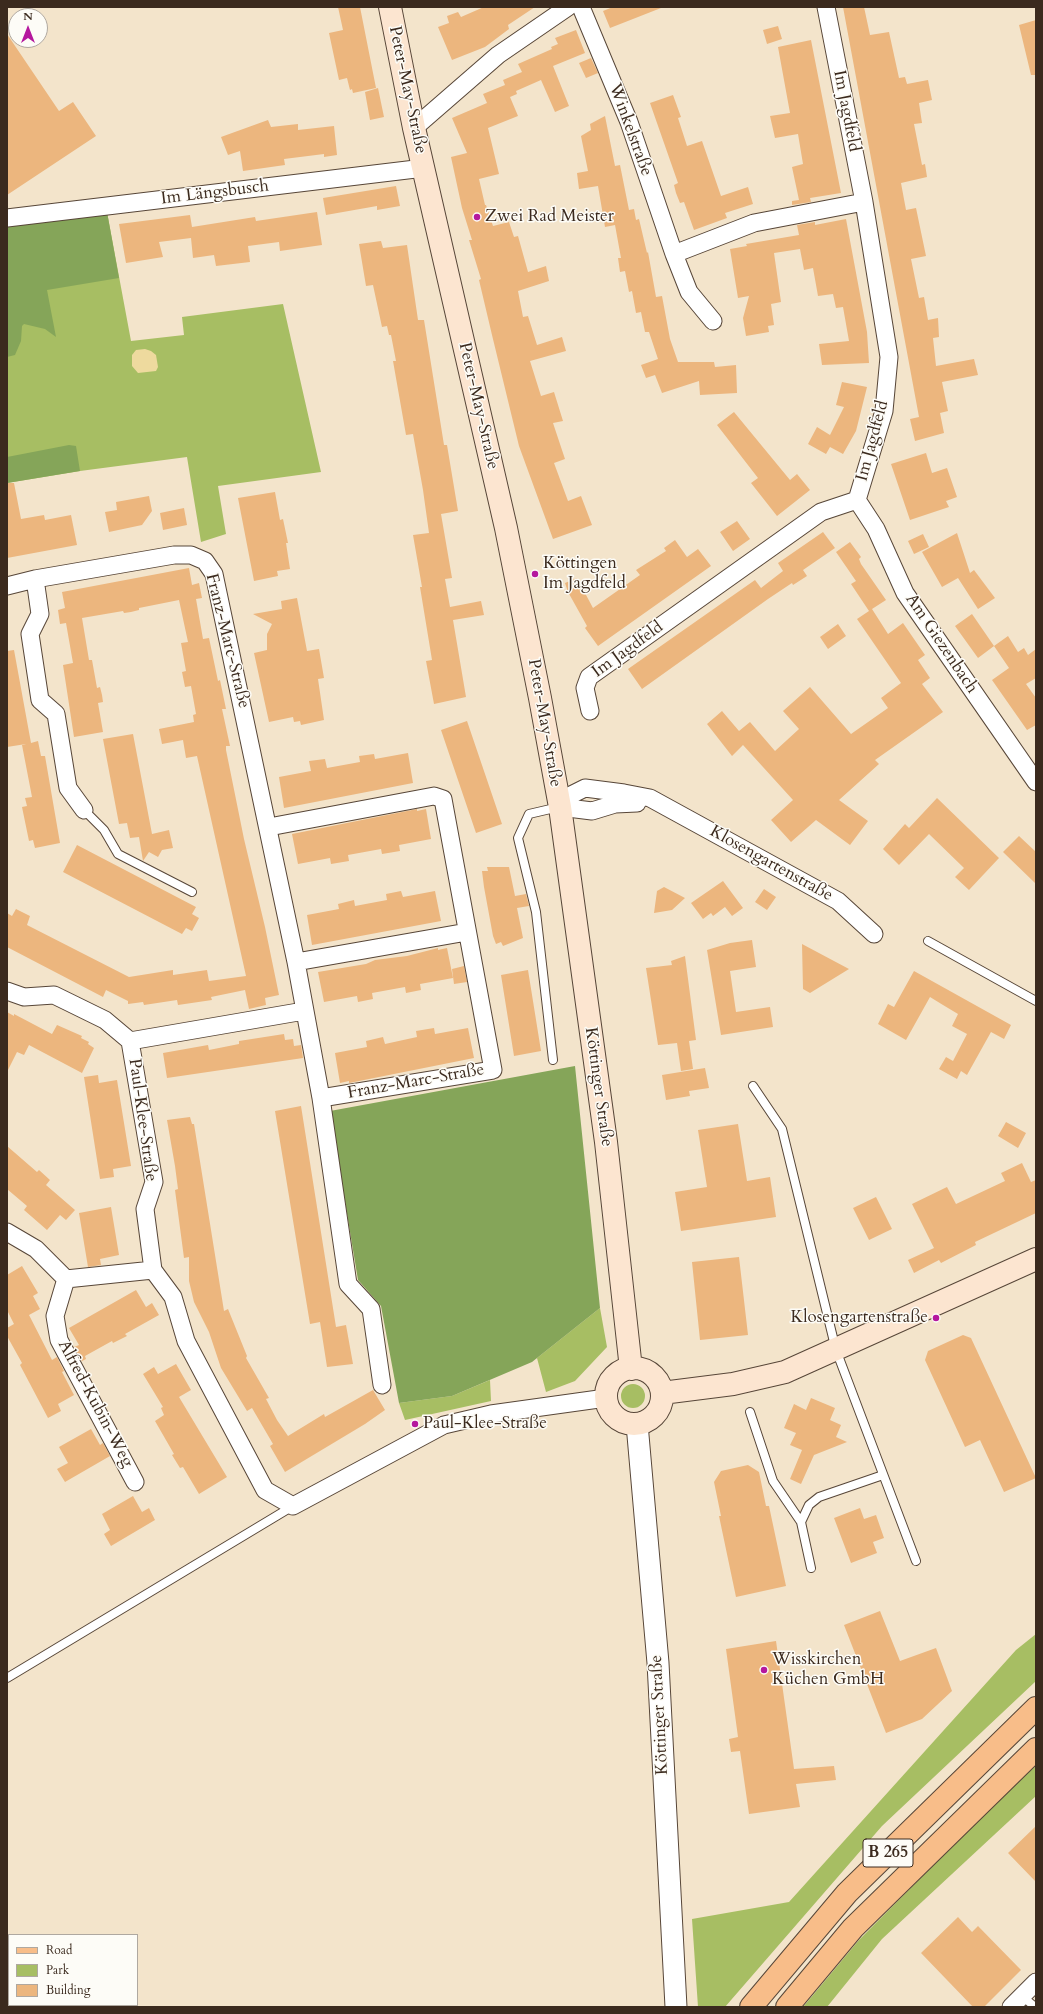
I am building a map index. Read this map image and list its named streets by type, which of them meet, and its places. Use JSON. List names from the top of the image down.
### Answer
{
  "streets": {
    "main road": ["Peter-May-Straße", "Köttinger Straße", "B 265"],
    "street": [
      "Im Jagdfeld",
      "Winkelstraße",
      "Im Längsbusch",
      "Franz-Marc-Straße",
      "Am Giezenbach",
      "Klosengartenstraße",
      "Paul-Klee-Straße",
      "Alfred-Kubin-Weg"
    ]
  },
  "crossings": [
    ["Peter-May-Straße", "Im Längsbusch"],
    ["Peter-May-Straße", "Klosengartenstraße"],
    ["Peter-May-Straße", "Köttinger Straße"],
    ["Im Jagdfeld", "Am Giezenbach"],
    ["Klosengartenstraße", "Köttinger Straße"]
  ],
  "places": [
    "Zwei Rad Meister",
    "Köttingen Im Jagdfeld",
    "Klosengartenstraße",
    "Paul-Klee-Straße",
    "Wisskirchen Küchen GmbH"
  ],
  "legend": ["Road", "Park", "Building"],
  "north": "top"
}
